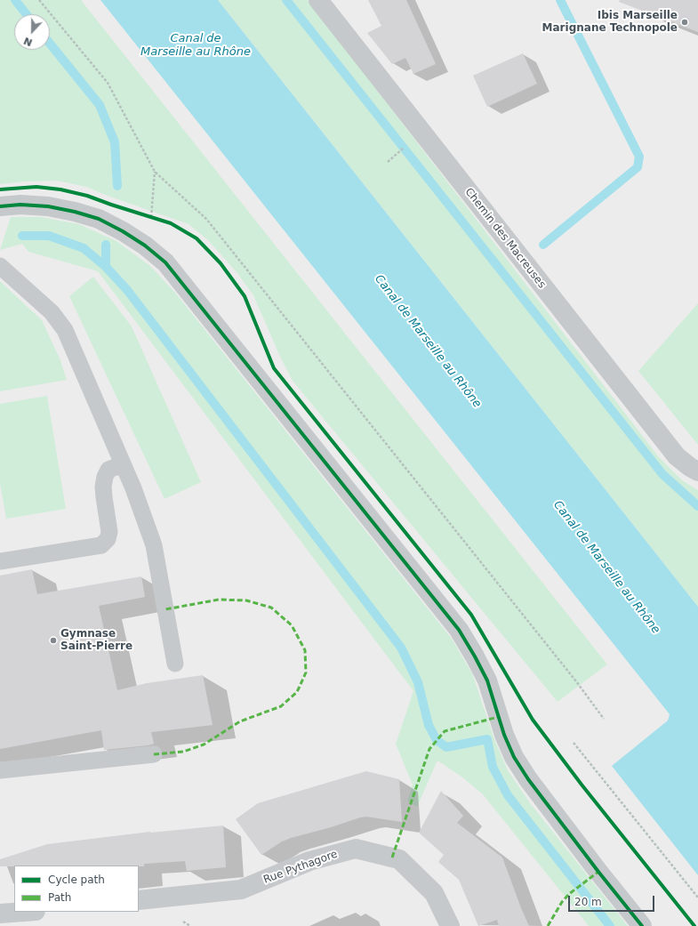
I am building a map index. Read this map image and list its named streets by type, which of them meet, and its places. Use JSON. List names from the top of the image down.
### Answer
{
  "streets": {
    "street": ["Chemin des Macreuses", "Rue Pythagore"]
  },
  "water": ["Canal de Marseille au Rhône"],
  "places": ["Ibis Marseille Marignane Technopole", "Gymnase Saint-Pierre"],
  "legend": ["Cycle path", "Path"],
  "scale_bar": "20 m",
  "north": "bottom"
}
